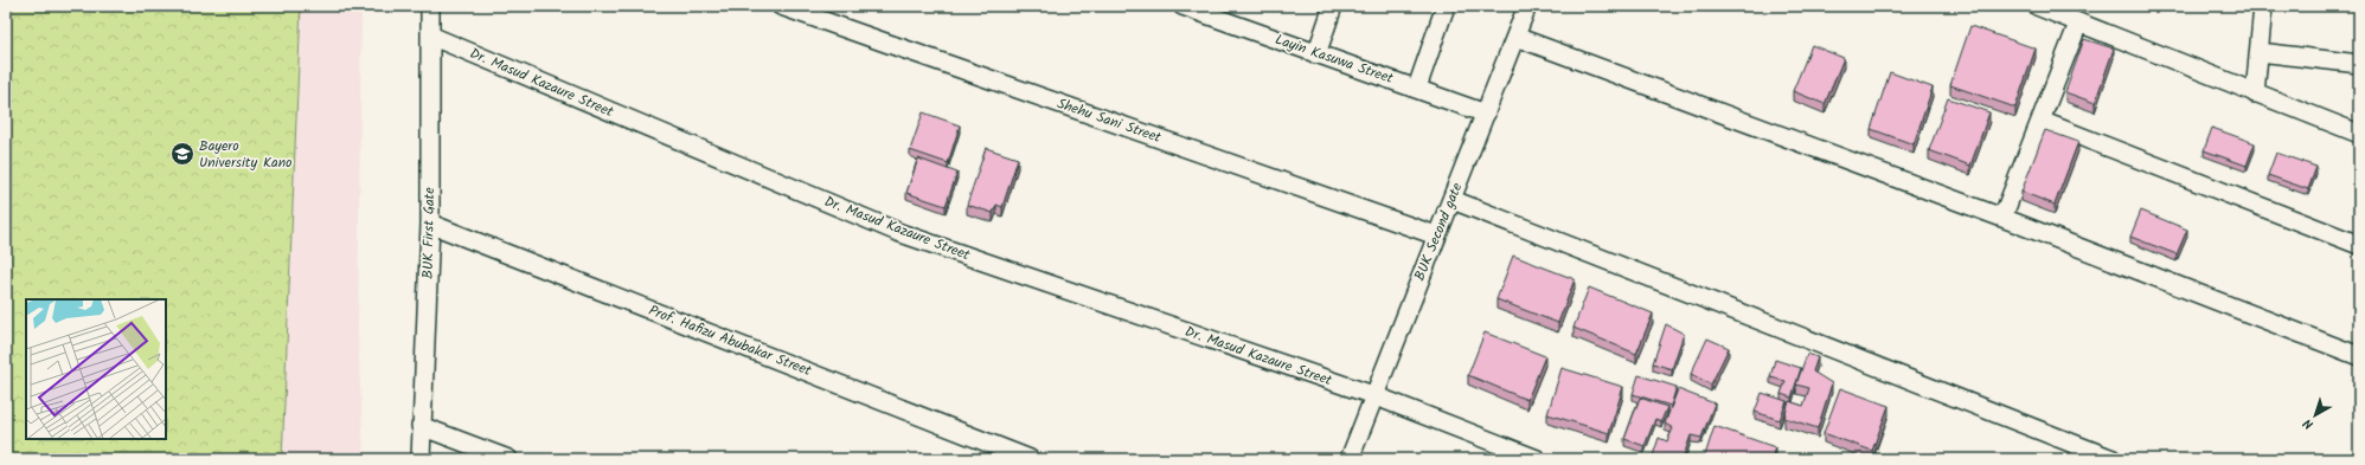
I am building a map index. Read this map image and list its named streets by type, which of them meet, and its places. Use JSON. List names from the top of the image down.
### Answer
{
  "streets": {
    "street": [
      "Layin Kasuwa Street",
      "Dr. Masud Kazaure Street",
      "Shehu Sani Street",
      "BUK Second gate",
      "BUK First Gate",
      "Prof. Hafizu Abubakar Street"
    ]
  },
  "crossings": [
    ["Layin Kasuwa Street", "BUK Second gate"],
    ["Dr. Masud Kazaure Street", "BUK Second gate"],
    ["Dr. Masud Kazaure Street", "BUK First Gate"],
    ["Shehu Sani Street", "BUK Second gate"],
    ["BUK First Gate", "Prof. Hafizu Abubakar Street"]
  ],
  "places": {
    "school or university": ["Bayero University Kano"]
  },
  "north": "bottom left"
}
